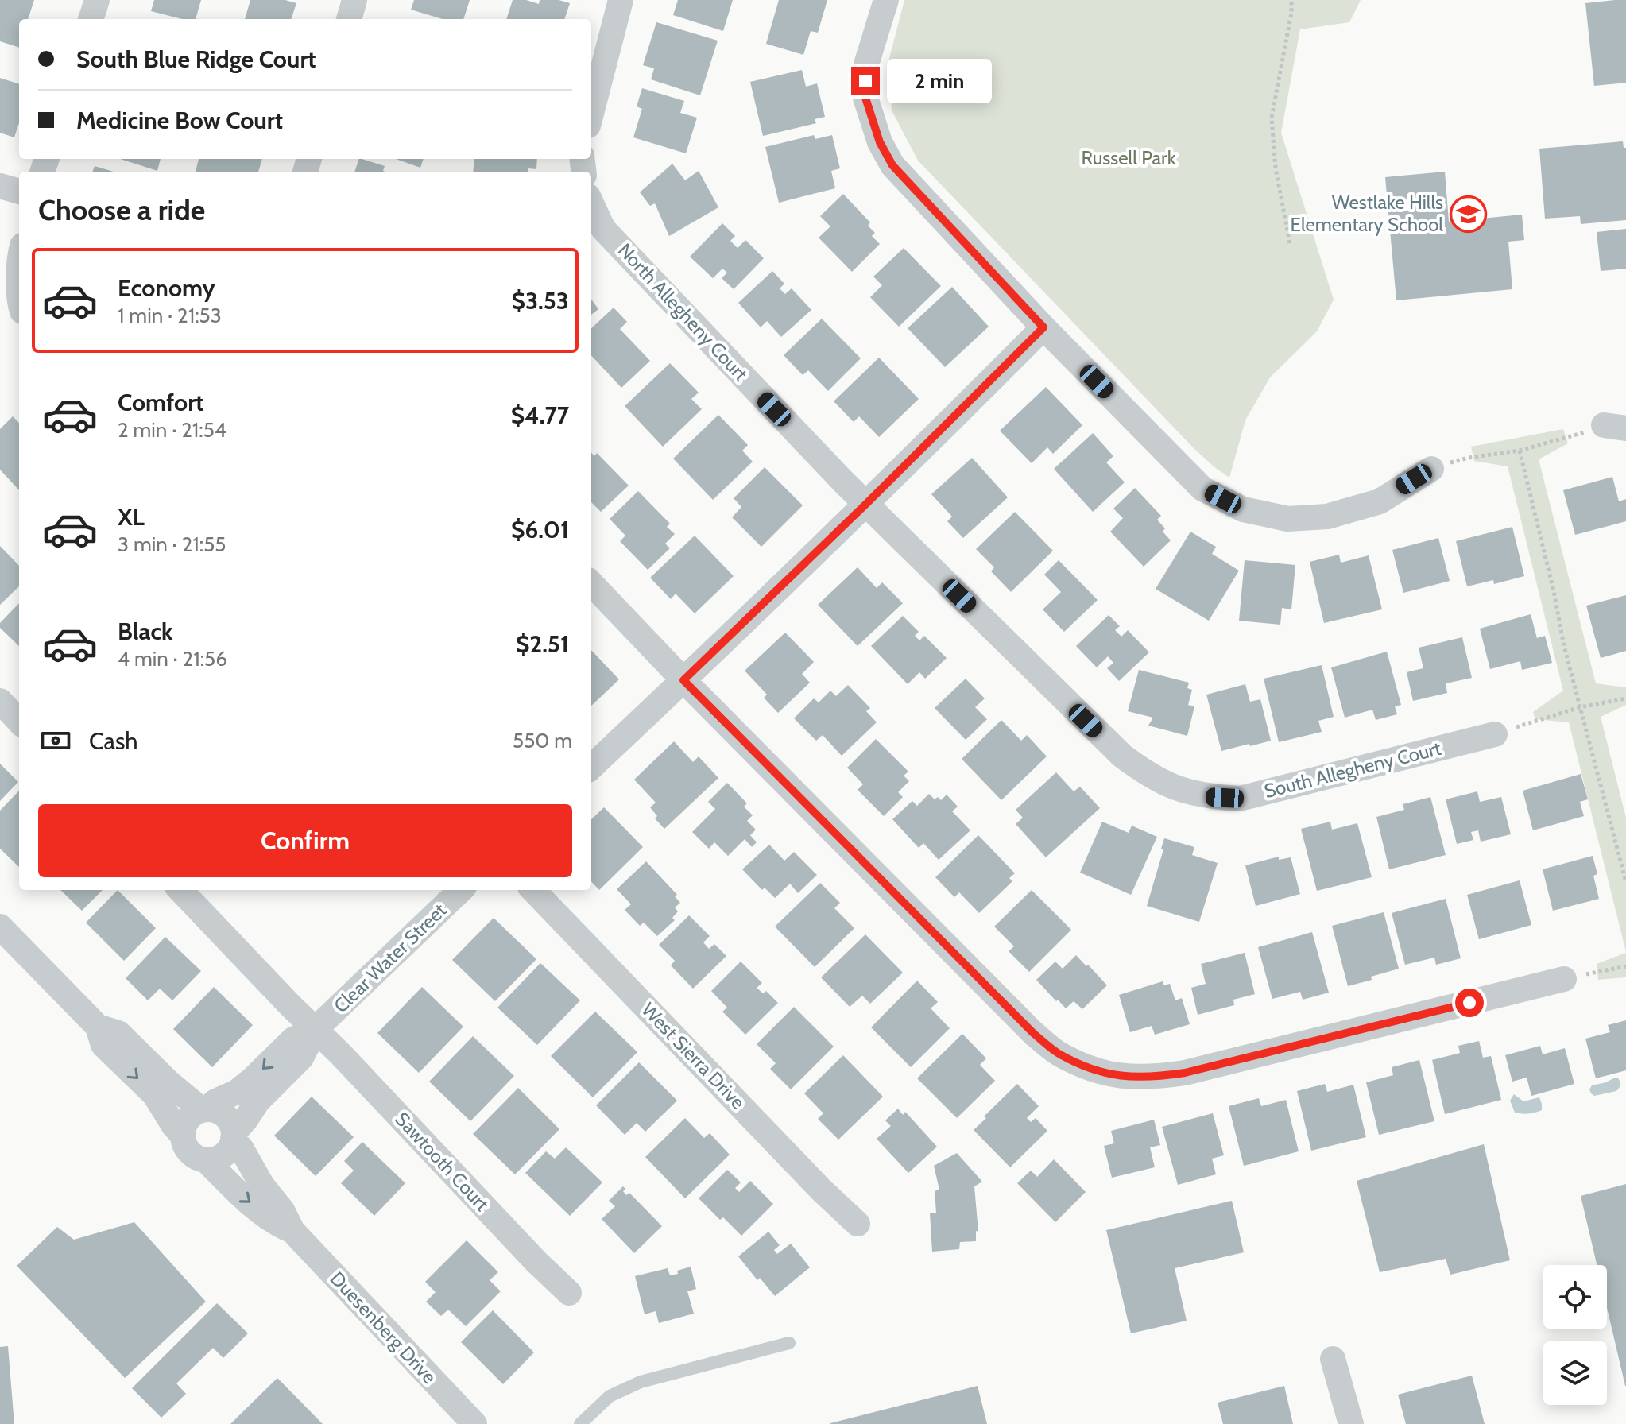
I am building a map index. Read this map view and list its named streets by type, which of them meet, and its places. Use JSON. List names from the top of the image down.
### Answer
{
  "streets": {
    "street": [
      "North Allegheny Court",
      "South Allegheny Court",
      "Clear Water Street",
      "West Sierra Drive",
      "Sawtooth Court",
      "Duesenberg Drive"
    ]
  },
  "crossings": [
    ["North Allegheny Court", "South Allegheny Court"],
    ["Clear Water Street", "Sawtooth Court"],
    ["Clear Water Street", "Duesenberg Drive"]
  ],
  "parks": ["Russell Park"],
  "places": {
    "school or university": ["Westlake Hills Elementary School"]
  },
  "page": {
    "banner": ["South Blue Ridge Court", "Medicine Bow Court"],
    "bubble": "2 min",
    "heading": "Choose a ride",
    "list": [
      {
        "name": "Economy",
        "note": "1 min · 21:53",
        "value": "$3.53"
      },
      {
        "name": "Comfort",
        "note": "2 min · 21:54",
        "value": "$4.77"
      },
      {
        "name": "XL",
        "note": "3 min · 21:55",
        "value": "$6.01"
      },
      {
        "name": "Black",
        "note": "4 min · 21:56",
        "value": "$2.51"
      }
    ],
    "pay": ["Cash", "550 m"],
    "buttons": "Confirm"
  }
}
